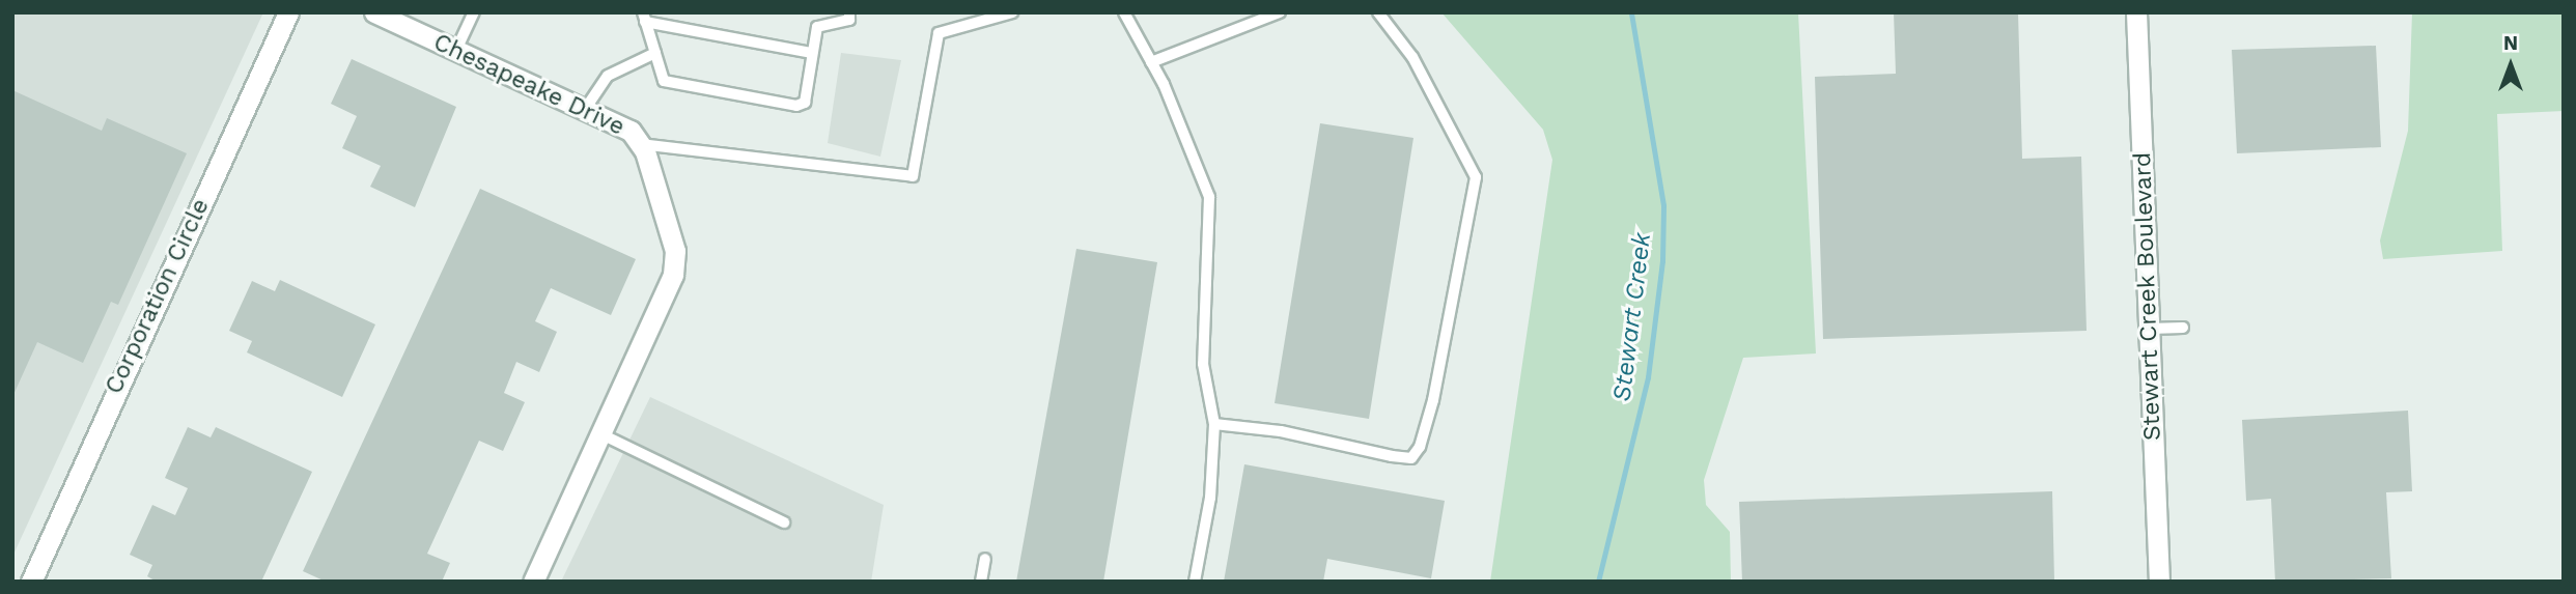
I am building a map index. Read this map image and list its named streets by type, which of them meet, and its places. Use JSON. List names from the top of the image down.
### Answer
{
  "streets": {
    "street": ["Chesapeake Drive", "Corporation Circle", "Stewart Creek Boulevard"]
  },
  "water": ["Stewart Creek"],
  "north": "top"
}
